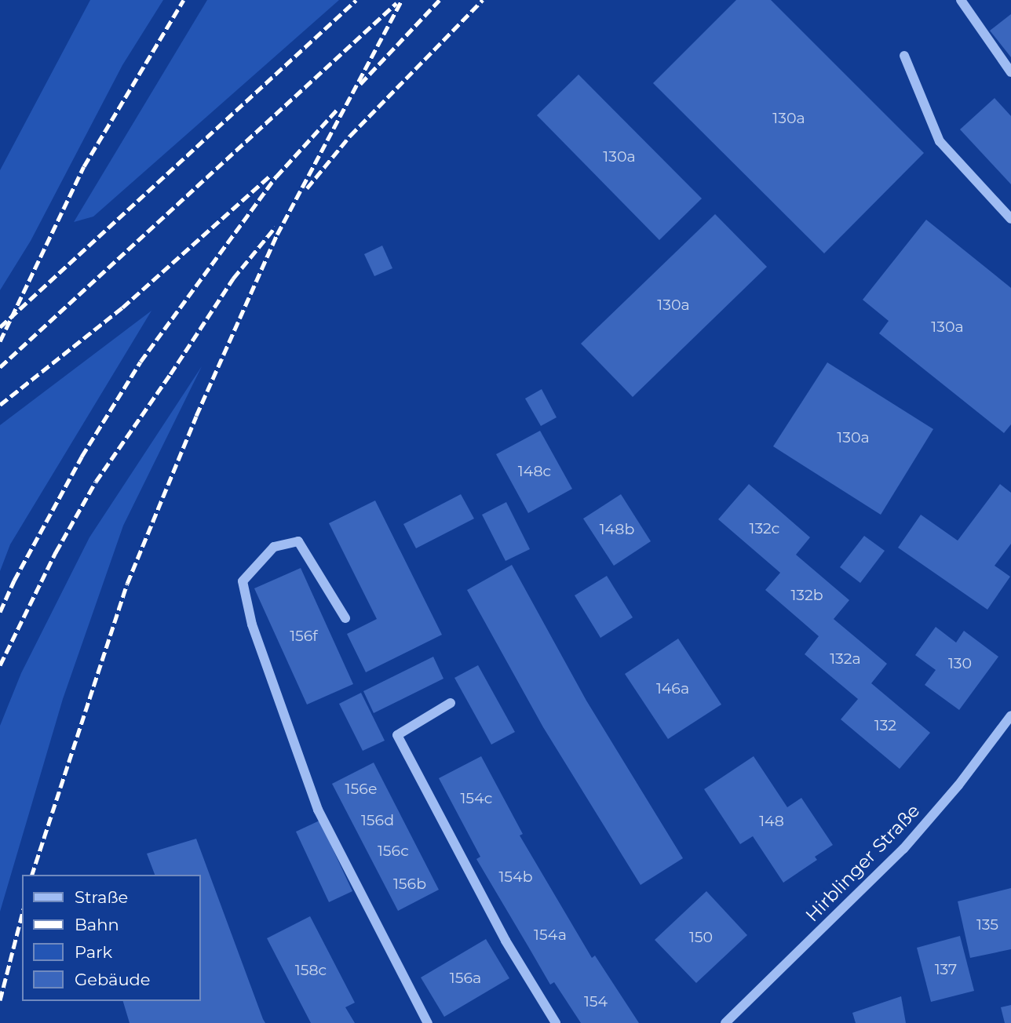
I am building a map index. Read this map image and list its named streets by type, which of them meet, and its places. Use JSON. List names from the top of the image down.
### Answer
{
  "streets": {
    "street": ["Hirblinger Straße"]
  },
  "house_numbers": [
    "130a",
    "130a",
    "130a",
    "130a",
    "130a",
    "148c",
    "132c",
    "148b",
    "132b",
    "156f",
    "132a",
    "130",
    "146a",
    "132",
    "156e",
    "154c",
    "156d",
    "148",
    "156c",
    "154b",
    "156b",
    "135",
    "154a",
    "150",
    "137",
    "158c",
    "156a",
    "154"
  ],
  "legend": [
    "Straße",
    "Bahn",
    "Park",
    "Gebäude"
  ]
}
